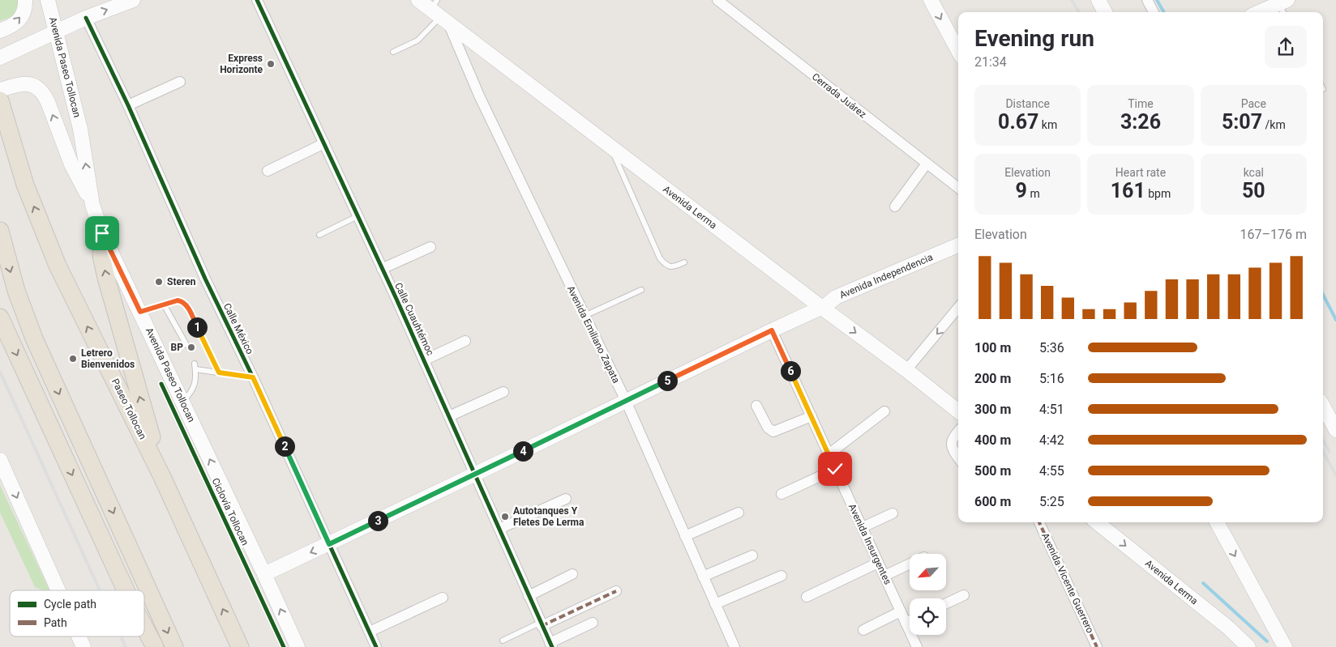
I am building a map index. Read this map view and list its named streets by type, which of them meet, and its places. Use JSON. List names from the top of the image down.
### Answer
{
  "streets": {
    "highway": ["Paseo Tollocan"],
    "main road": ["Avenida Paseo Tollocan", "Avenida Lerma", "Avenida Independencia"],
    "street": [
      "Cerrada Juárez",
      "Calle Cuauhtémoc",
      "Calle México",
      "Avenida Emiliano Zapata",
      "Avenida Insurgentes",
      "Avenida Vicente Guerrero"
    ],
    "cycle path": ["Ciclovía Tollocan"]
  },
  "crossings": [
    ["Avenida Paseo Tollocan", "Avenida Independencia"],
    ["Avenida Lerma", "Avenida Independencia"],
    ["Avenida Lerma", "Avenida Emiliano Zapata"],
    ["Avenida Independencia", "Calle Cuauhtémoc"],
    ["Avenida Independencia", "Calle México"],
    ["Avenida Independencia", "Avenida Emiliano Zapata"],
    ["Avenida Independencia", "Avenida Insurgentes"]
  ],
  "one_way": ["Avenida Paseo Tollocan"],
  "places": [
    "Express Horizonte",
    "Steren",
    "BP",
    "Letrero Bienvenidos",
    "Autotanques Y Fletes De Lerma"
  ],
  "legend": ["Cycle path", "Path"],
  "north": "bottom left",
  "page": {
    "heading": ["Evening run", "21:34"],
    "stats": [
      ["Distance", "0.67 km"],
      ["Time", "3:26"],
      ["Pace", "5:07 /km"],
      ["Elevation", "9 m"],
      ["Heart rate", "161 bpm"],
      ["kcal", "50"]
    ],
    "chart": ["Elevation", "167–176 m"],
    "pins": [
      "1",
      "6",
      "5",
      "2",
      "4",
      "3"
    ],
    "list": [
      {
        "name": "100 m",
        "note": "5:36"
      },
      {
        "name": "200 m",
        "note": "5:16"
      },
      {
        "name": "300 m",
        "note": "4:51"
      },
      {
        "name": "400 m",
        "note": "4:42"
      },
      {
        "name": "500 m",
        "note": "4:55"
      },
      {
        "name": "600 m",
        "note": "5:25"
      }
    ]
  }
}
